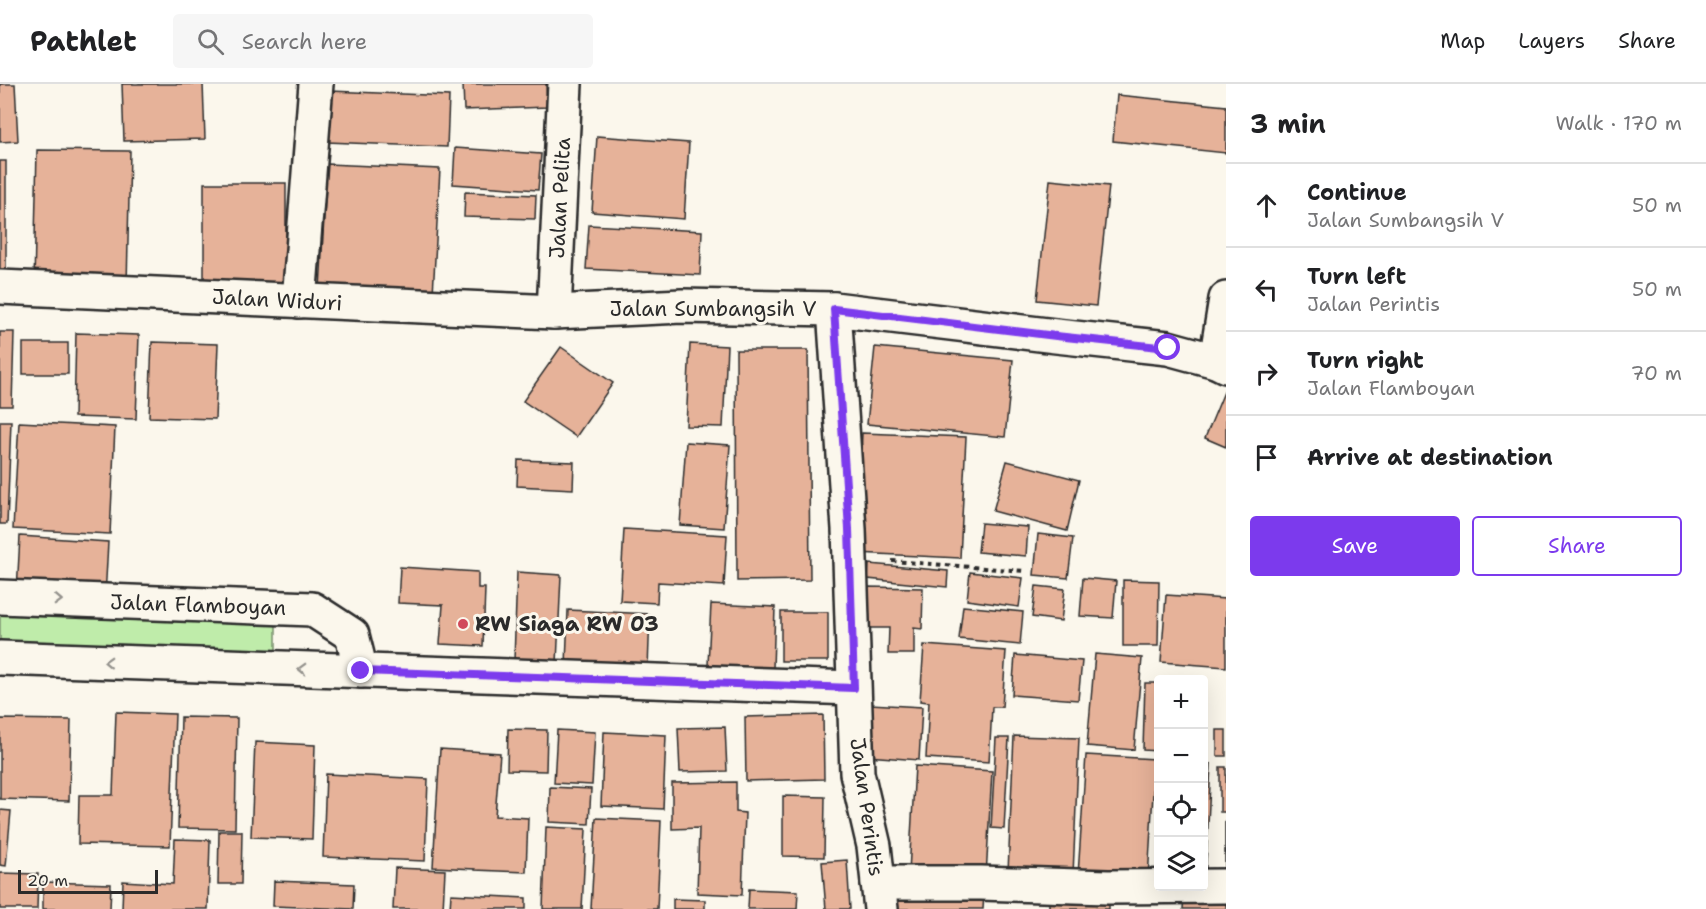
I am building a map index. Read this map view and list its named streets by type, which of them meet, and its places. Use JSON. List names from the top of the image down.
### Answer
{
  "streets": {
    "street": [
      "Jalan Pelita",
      "Jalan Widuri",
      "Jalan Sumbangsih V",
      "Jalan Flamboyan",
      "Jalan Perintis"
    ]
  },
  "crossings": [
    ["Jalan Pelita", "Jalan Widuri"],
    ["Jalan Pelita", "Jalan Sumbangsih V"],
    ["Jalan Widuri", "Jalan Sumbangsih V"],
    ["Jalan Sumbangsih V", "Jalan Perintis"]
  ],
  "places": ["RW Siaga RW 03"],
  "scale_bar": "20 m",
  "page": {
    "header": "Pathlet",
    "search": "Search here",
    "nav": ["Map", "Layers", "Share"],
    "heading": ["3 min", "Walk · 170 m"],
    "list": [
      ["Continue", "Jalan Sumbangsih V", "50 m"],
      ["Turn left", "Jalan Perintis", "50 m"],
      ["Turn right", "Jalan Flamboyan", "70 m"],
      "Arrive at destination"
    ],
    "buttons": ["Save", "Share"],
    "map_buttons": ["+", "−"],
    "scale": "20 m"
  }
}
